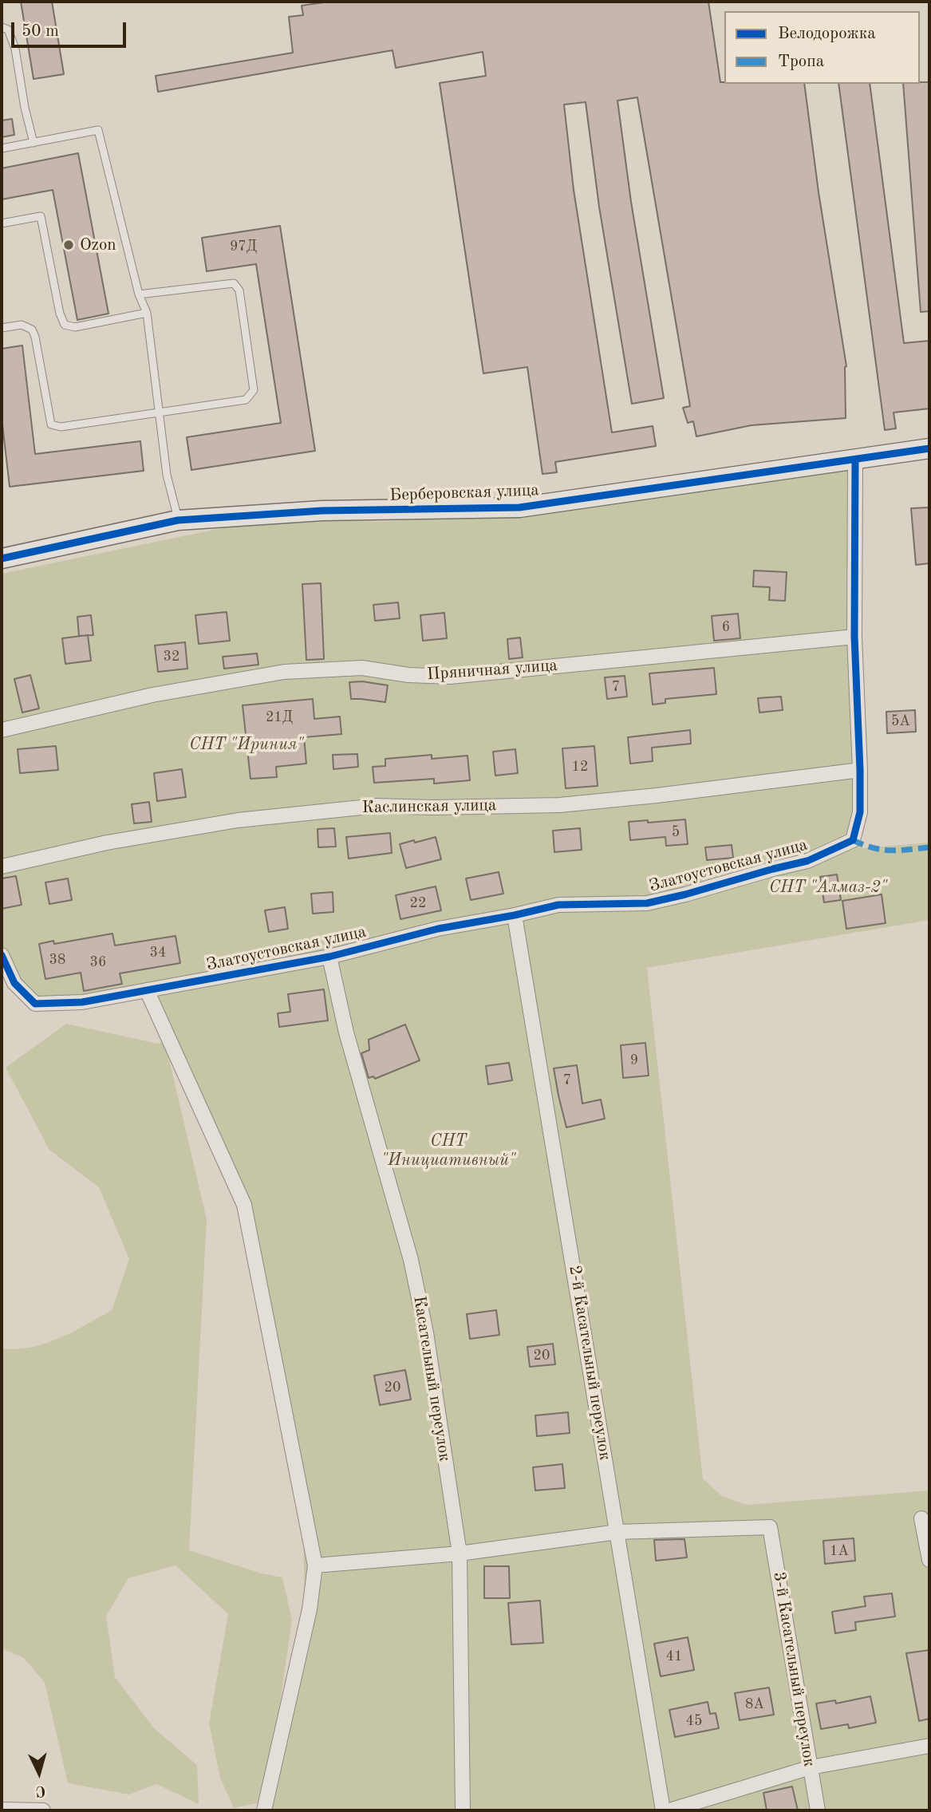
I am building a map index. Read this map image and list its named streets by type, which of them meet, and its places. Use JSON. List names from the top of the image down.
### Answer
{
  "streets": {
    "street": [
      "Берберовская улица",
      "Пряничная улица",
      "Каслинская улица",
      "Златоустовская улица",
      "2-й Касательный переулок",
      "Касательный переулок",
      "3-й Касательный переулок"
    ]
  },
  "crossings": [
    ["Берберовская улица", "Златоустовская улица"],
    ["Пряничная улица", "Златоустовская улица"],
    ["Каслинская улица", "Златоустовская улица"],
    ["Златоустовская улица", "2-й Касательный переулок"],
    ["Златоустовская улица", "Касательный переулок"],
    ["2-й Касательный переулок", "3-й Касательный переулок"]
  ],
  "parks": ["СНТ \"Ириния\"", "СНТ \"Алмаз-2\"", "СНТ \"Инициативный\""],
  "places": ["Ozon"],
  "house_numbers": [
    "97Д",
    "6",
    "32",
    "7",
    "21Д",
    "5А",
    "12",
    "5",
    "22",
    "34",
    "38",
    "36",
    "9",
    "7",
    "20",
    "20",
    "1А",
    "41",
    "8А",
    "45"
  ],
  "legend": ["Велодорожка", "Тропа"],
  "scale_bar": "50 m",
  "north": "bottom"
}
